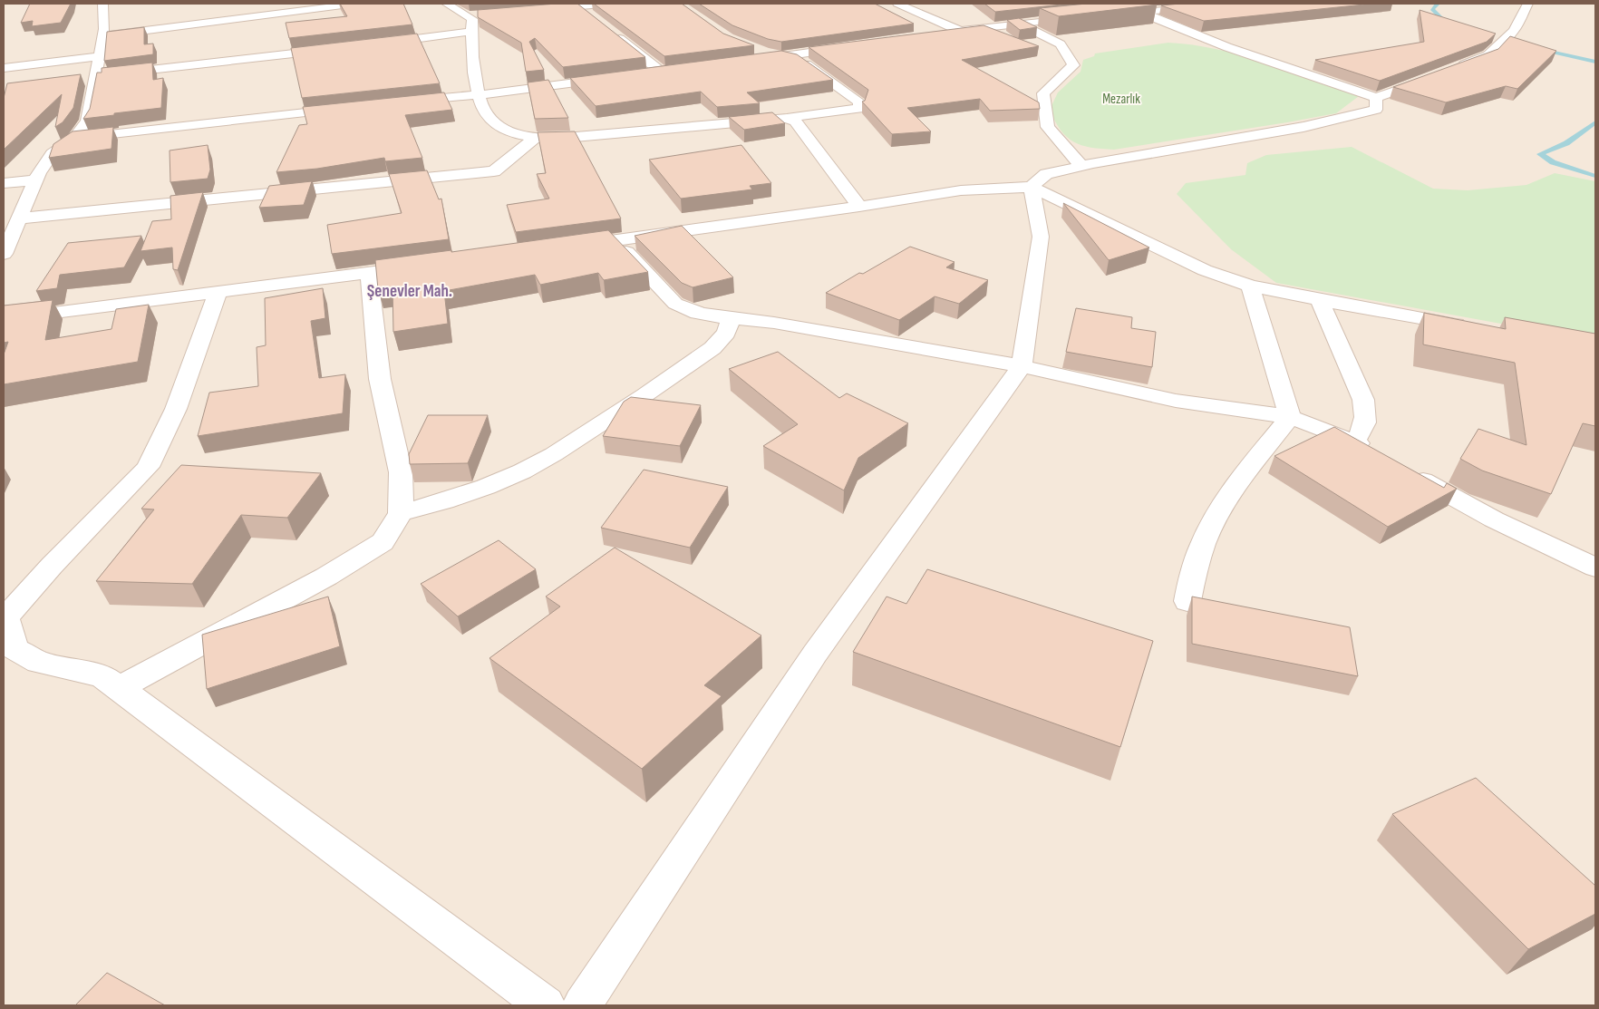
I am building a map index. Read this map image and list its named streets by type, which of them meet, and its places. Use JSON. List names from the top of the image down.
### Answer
{
  "districts": ["Şenevler Mah."],
  "parks": ["Mezarlık"]
}
